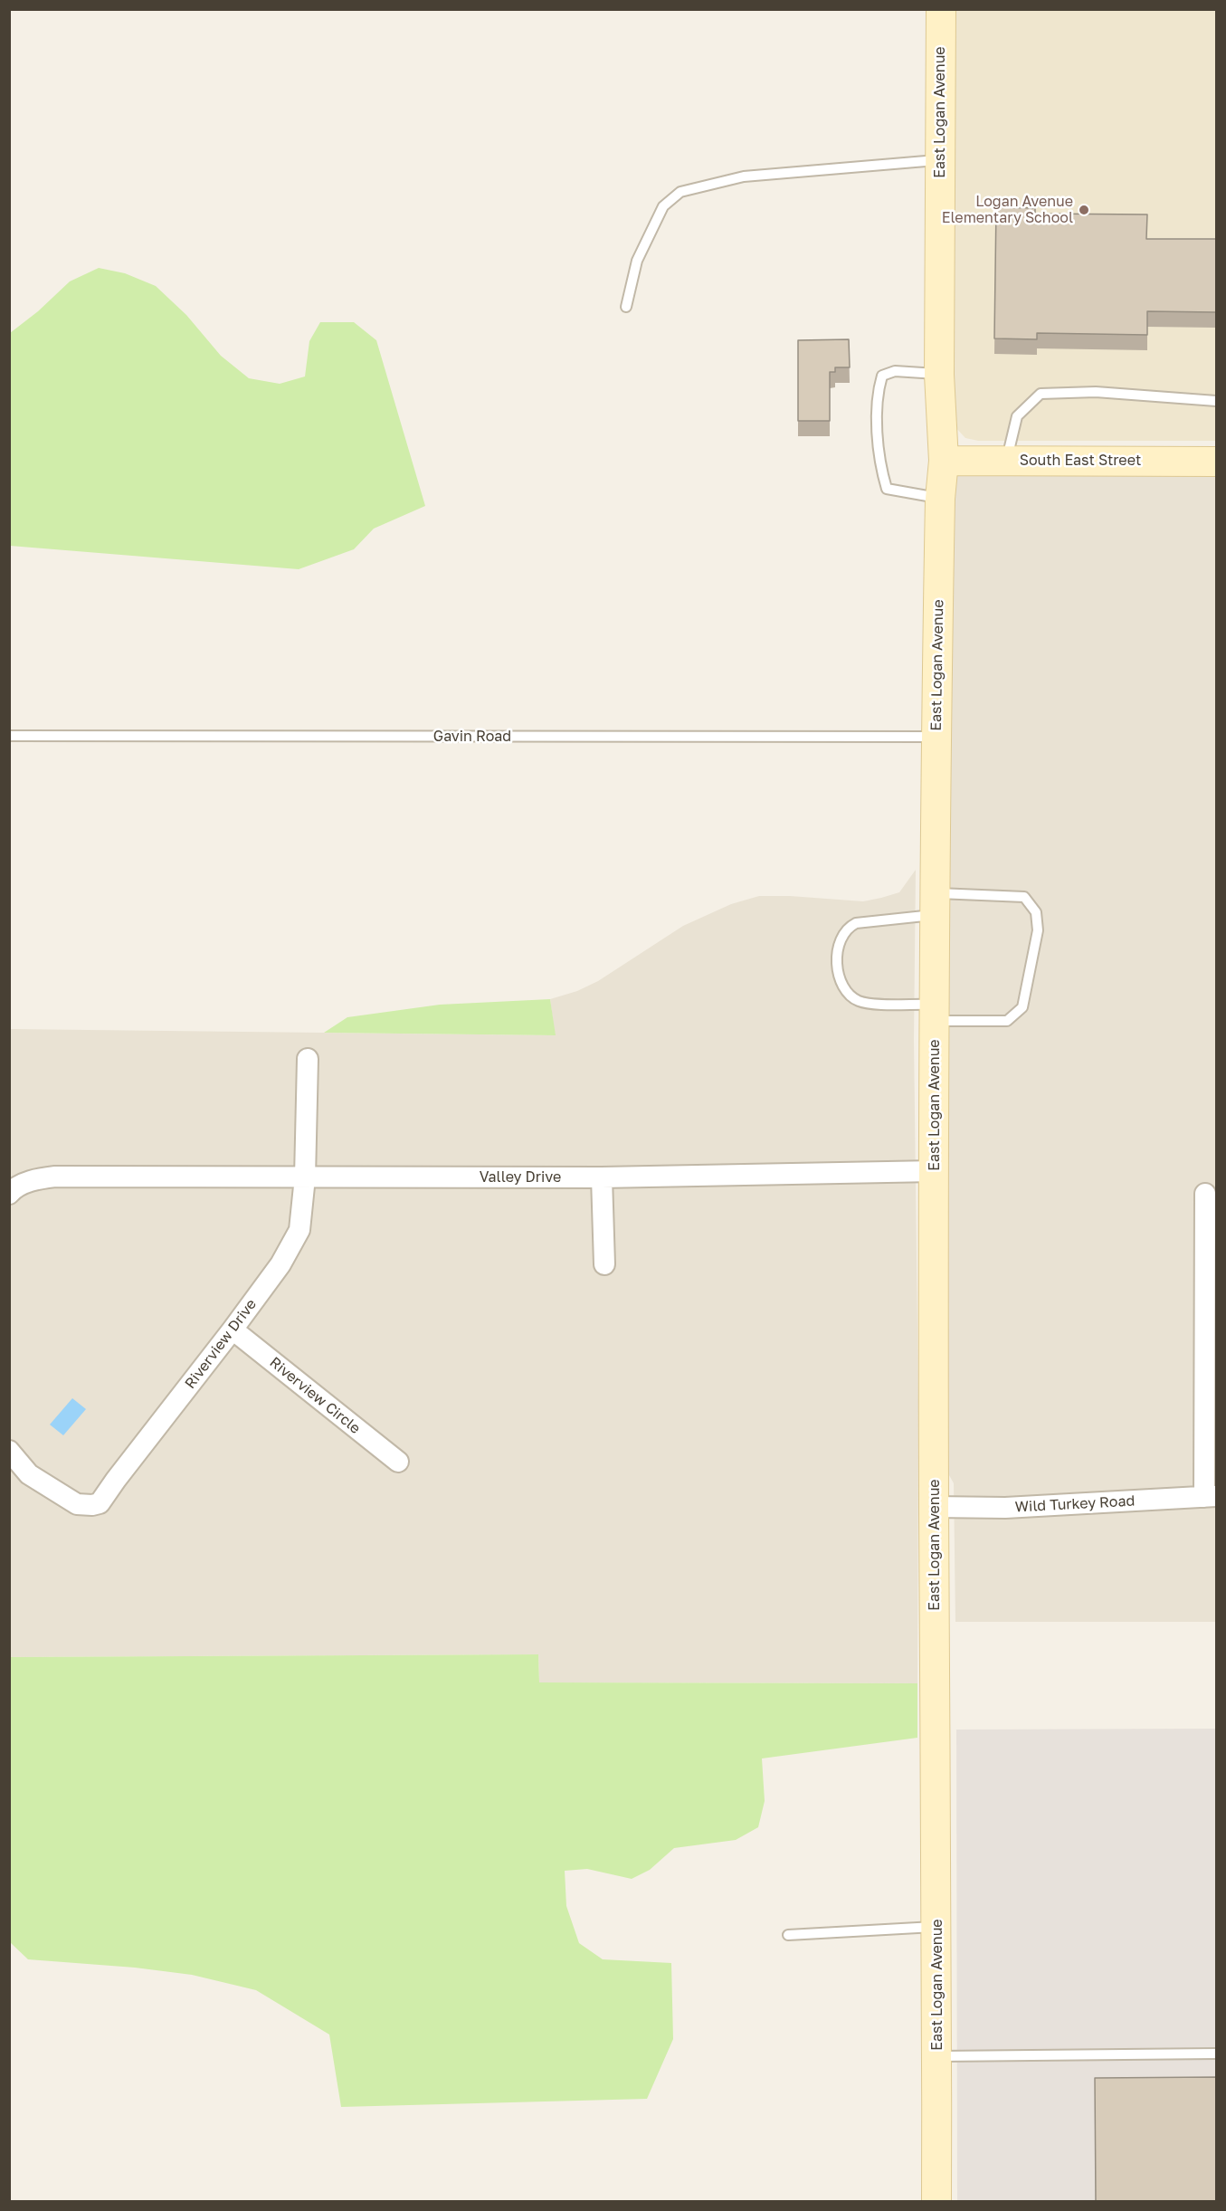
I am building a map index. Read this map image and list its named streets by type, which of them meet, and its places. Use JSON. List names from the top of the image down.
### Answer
{
  "streets": {
    "street": [
      "East Logan Avenue",
      "South East Street",
      "Valley Drive",
      "Riverview Drive",
      "Riverview Circle",
      "Wild Turkey Road"
    ],
    "lane": ["Gavin Road"]
  },
  "crossings": [
    ["East Logan Avenue", "South East Street"],
    ["East Logan Avenue", "Gavin Road"],
    ["East Logan Avenue", "Valley Drive"],
    ["East Logan Avenue", "Wild Turkey Road"],
    ["Valley Drive", "Riverview Drive"],
    ["Riverview Drive", "Riverview Circle"]
  ],
  "places": ["Logan Avenue Elementary School"]
}
